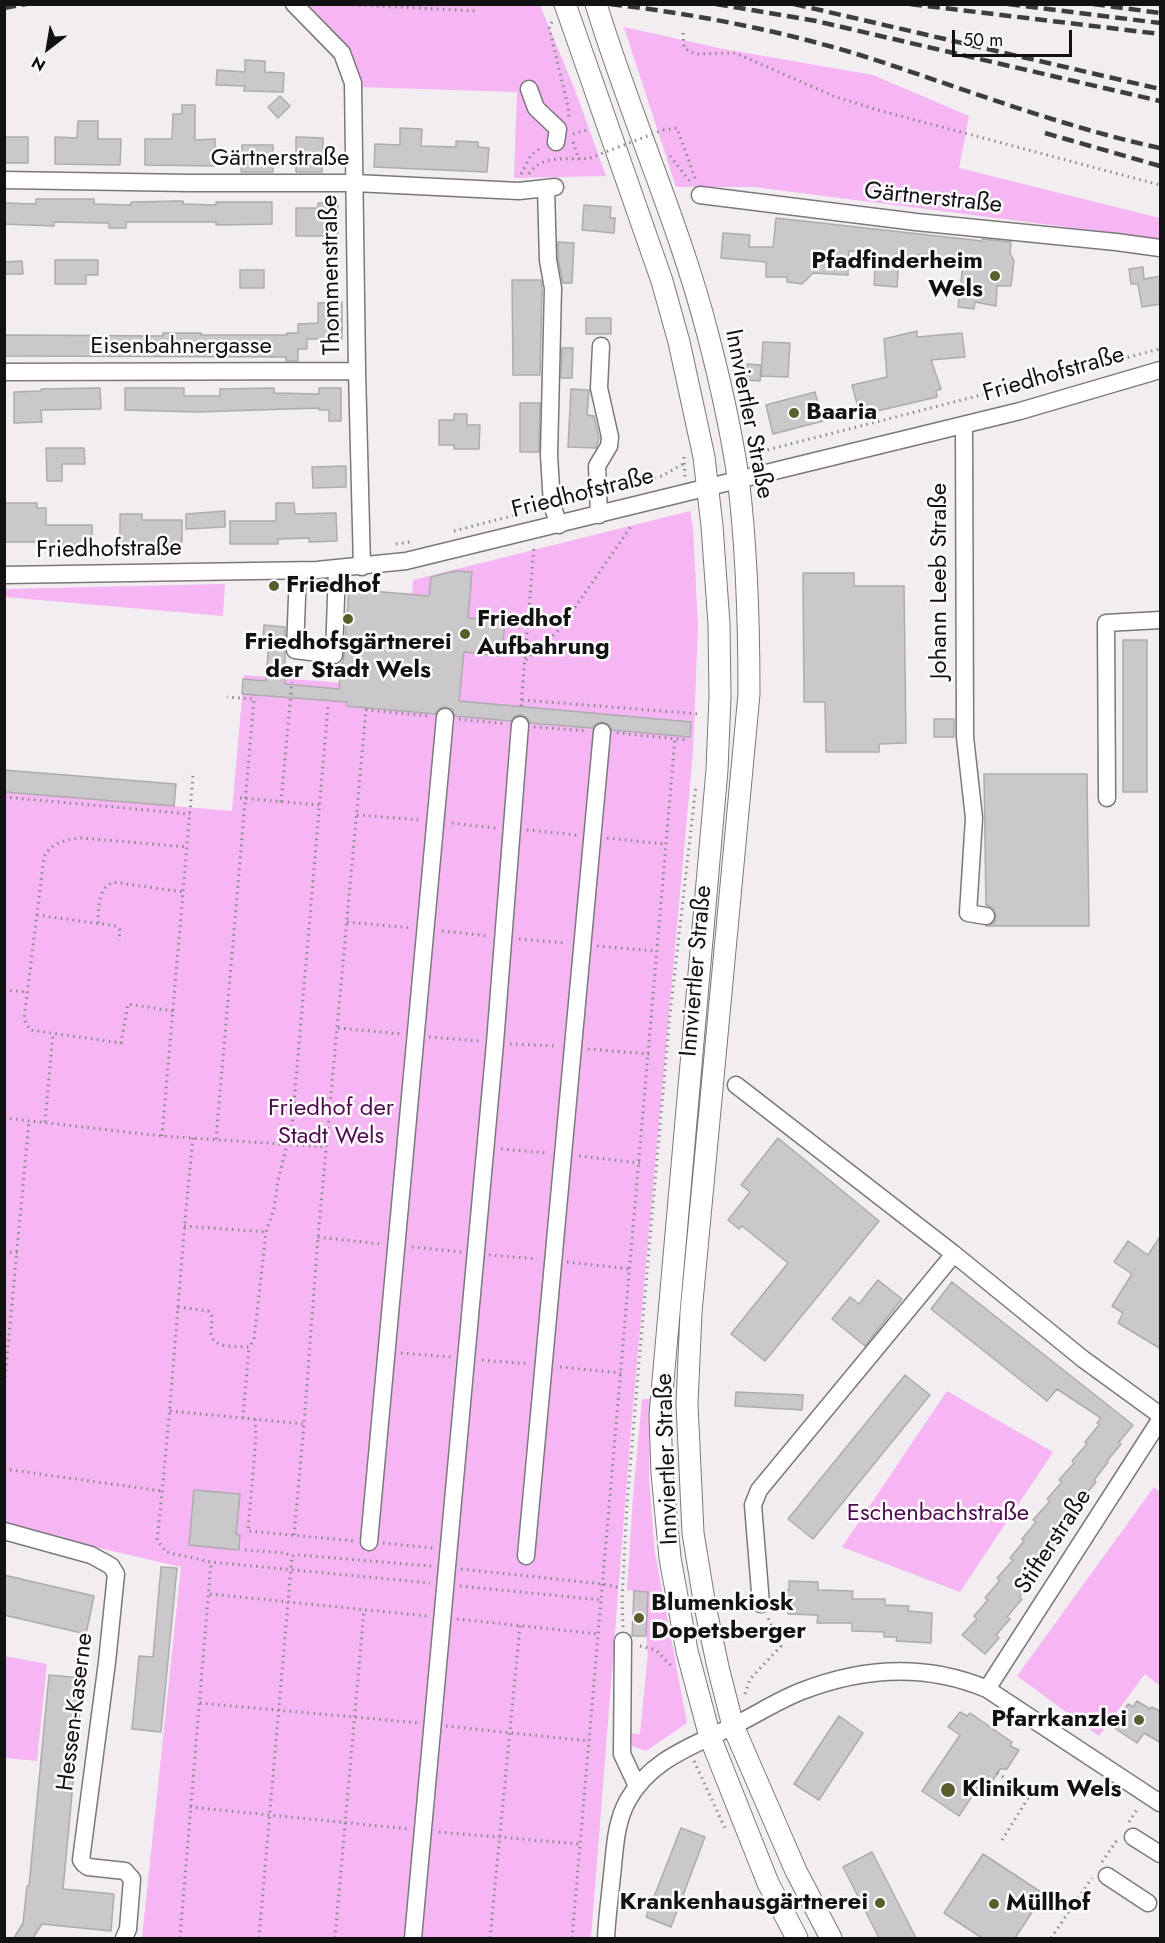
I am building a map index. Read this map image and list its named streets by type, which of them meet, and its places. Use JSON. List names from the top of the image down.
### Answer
{
  "streets": {
    "main road": ["Innviertler Straße"],
    "street": [
      "Gärtnerstraße",
      "Thommenstraße",
      "Eisenbahnergasse",
      "Friedhofstraße",
      "Johann Leeb Straße",
      "Stifterstraße",
      "Hessen-Kaserne"
    ]
  },
  "crossings": [
    ["Gärtnerstraße", "Thommenstraße"],
    ["Gärtnerstraße", "Friedhofstraße"],
    ["Thommenstraße", "Eisenbahnergasse"],
    ["Thommenstraße", "Friedhofstraße"],
    ["Friedhofstraße", "Innviertler Straße"],
    ["Friedhofstraße", "Johann Leeb Straße"]
  ],
  "parks": ["Friedhof der Stadt Wels", "Eschenbachstraße"],
  "places": [
    "Pfadfinderheim Wels",
    "Baaria",
    "Friedhof",
    "Friedhofsgärtnerei der Stadt Wels",
    "Friedhof Aufbahrung",
    "Blumenkiosk Dopetsberger",
    "Pfarrkanzlei",
    "Klinikum Wels",
    "Krankenhausgärtnerei",
    "Müllhof"
  ],
  "scale_bar": "50 m",
  "north": "bottom left"
}
